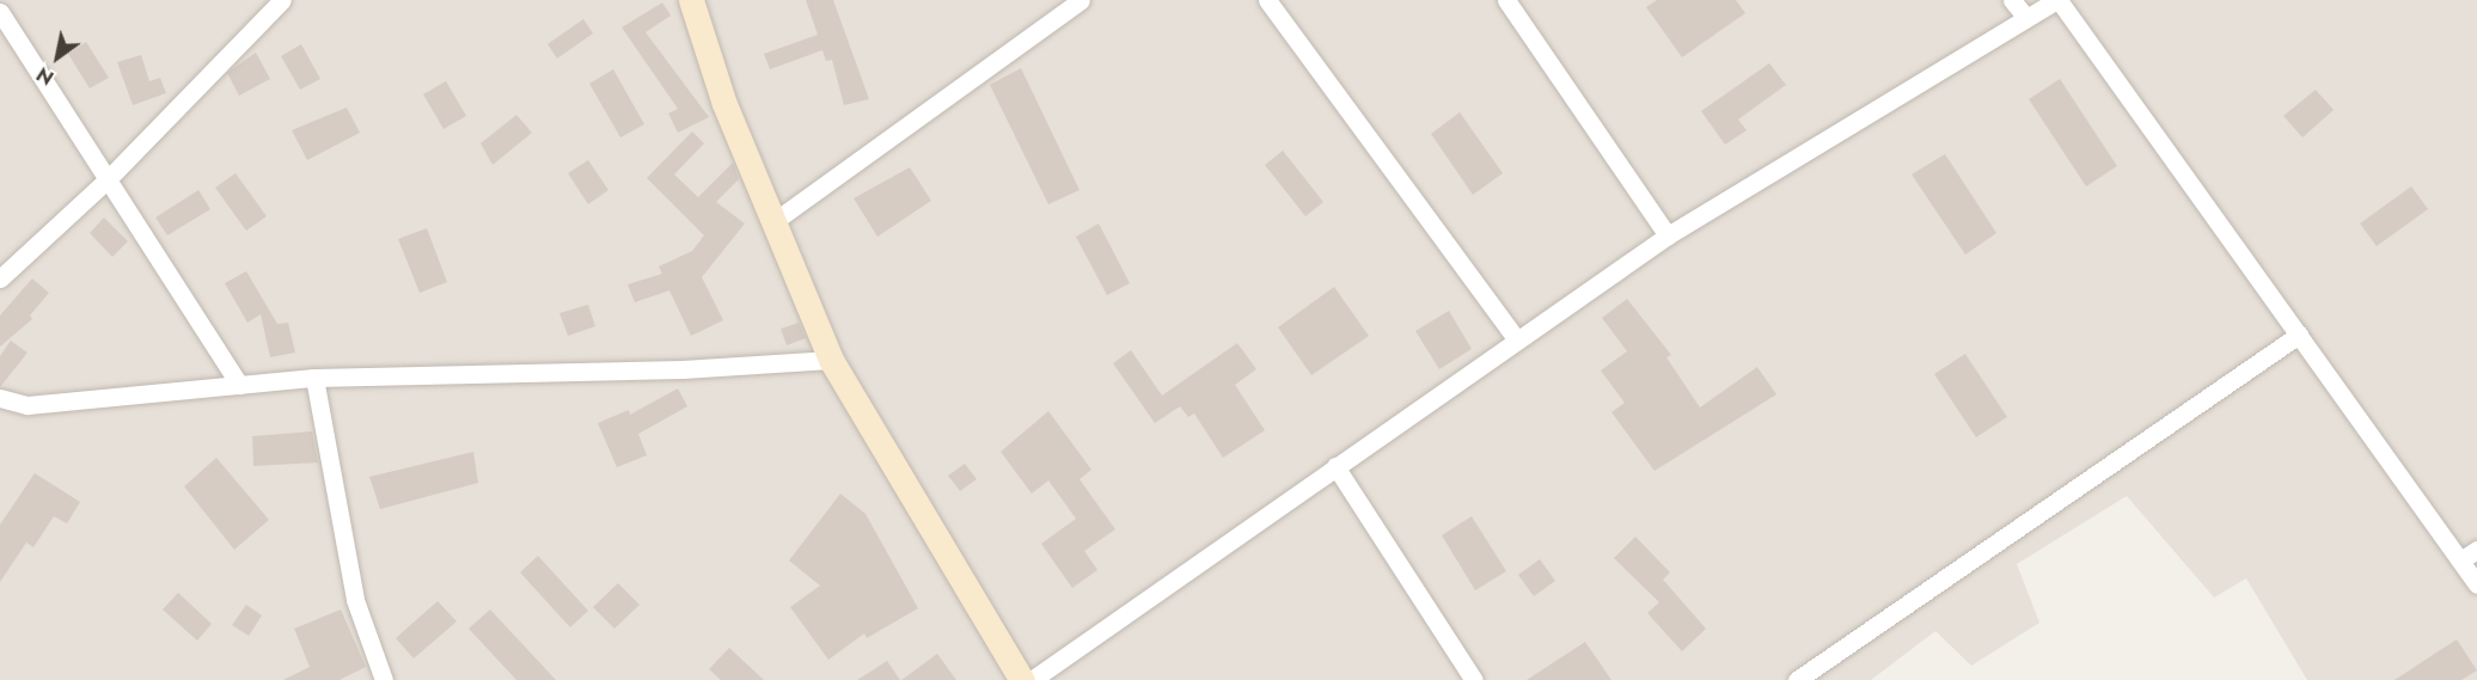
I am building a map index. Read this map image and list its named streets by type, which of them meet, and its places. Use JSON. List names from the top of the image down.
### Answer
{
  "north": "bottom left"
}
